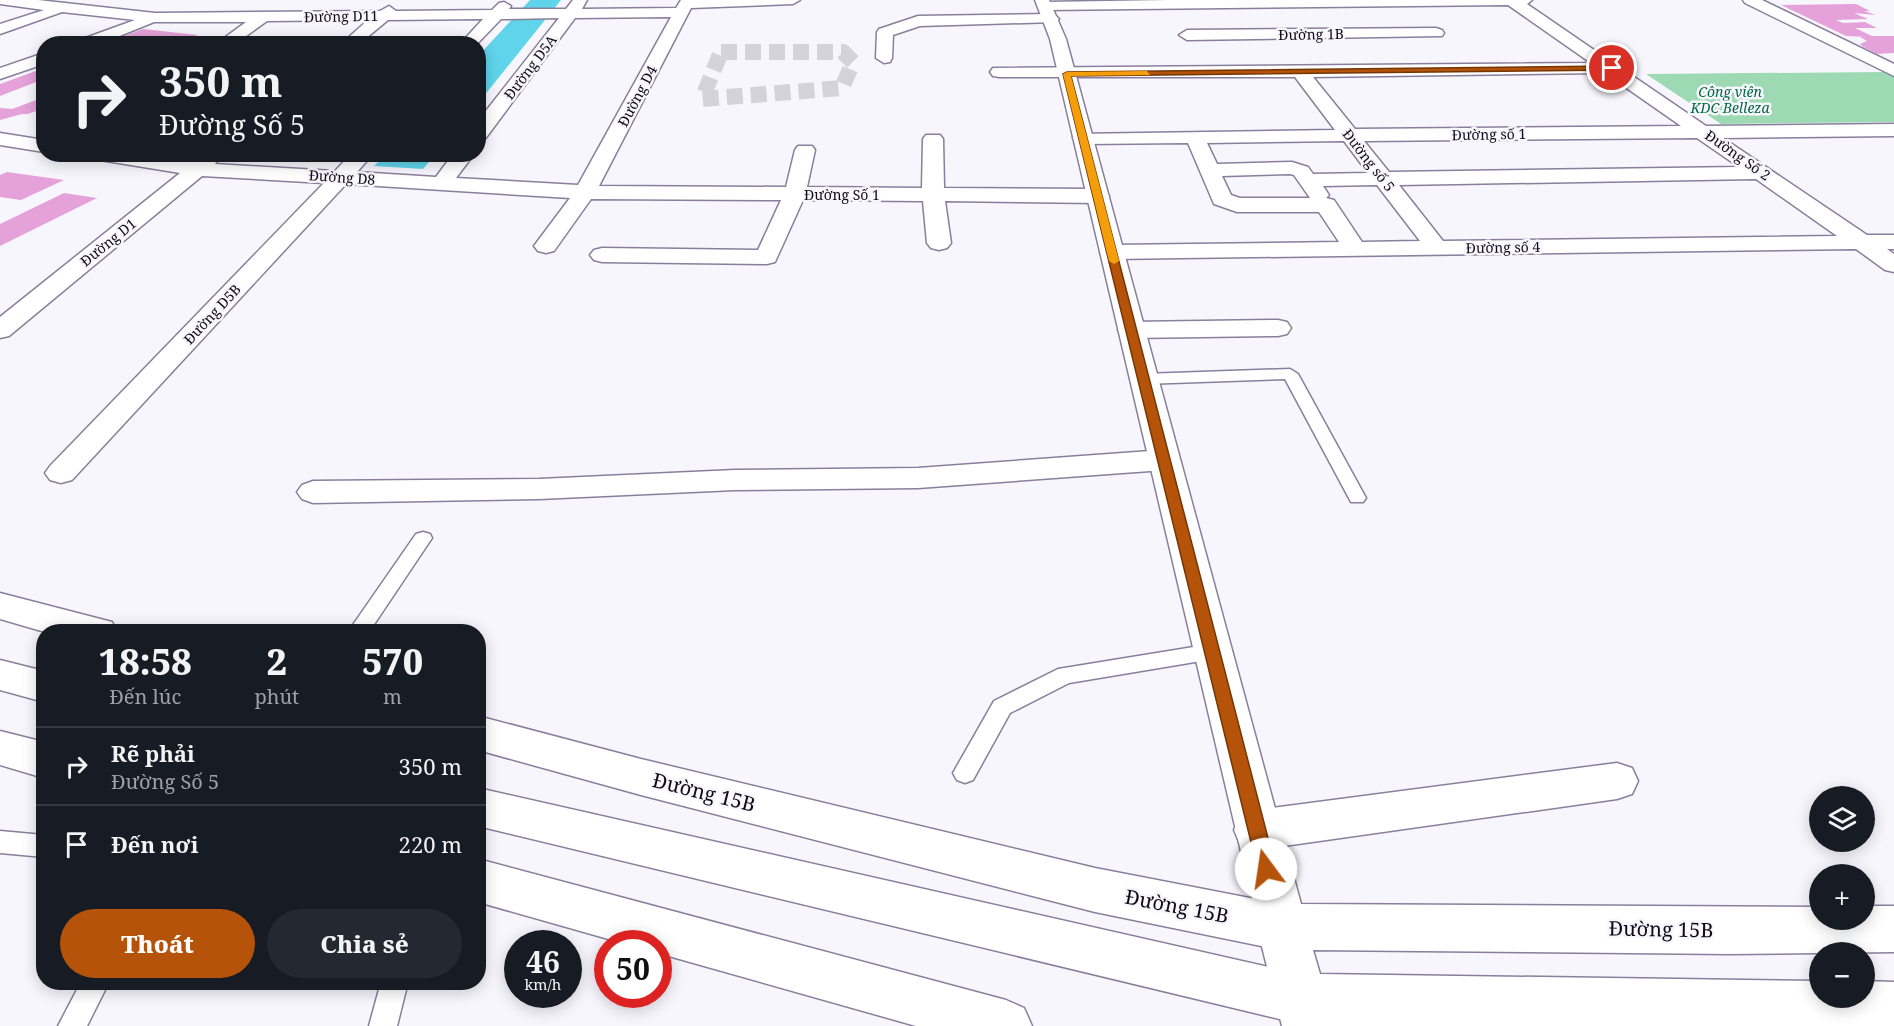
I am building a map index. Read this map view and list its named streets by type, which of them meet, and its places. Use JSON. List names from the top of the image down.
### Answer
{
  "streets": {
    "street": [
      "Đường D11",
      "Đường 1B",
      "Đường D5A",
      "Đường D4",
      "Đường số 1",
      "Đường Số 2",
      "Đường số 5",
      "Đường D8",
      "Đường Số 1",
      "Đường D1",
      "Đường số 4",
      "Đường D5B",
      "Đường 15B"
    ]
  },
  "crossings": [
    ["Đường D11", "Đường D5A"],
    ["Đường D11", "Đường D4"],
    ["Đường D4", "Đường D8"],
    ["Đường D4", "Đường Số 1"],
    ["Đường số 1", "Đường Số 2"],
    ["Đường số 1", "Đường số 5"],
    ["Đường Số 2", "Đường số 4"],
    ["Đường số 5", "Đường số 4"],
    ["Đường D8", "Đường Số 1"],
    ["Đường D8", "Đường D1"],
    ["Đường D8", "Đường D5B"]
  ],
  "parks": ["Công viên KDC Belleza"],
  "page": {
    "turn": ["350 m", "Đường Số 5"],
    "eta": [
      "18:58",
      "Đến lúc",
      "2",
      "phút",
      "570",
      "m"
    ],
    "list": [
      {
        "name": "Rẽ phải",
        "note": "Đường Số 5",
        "value": "350 m"
      },
      {
        "name": "Đến nơi",
        "value": "220 m"
      }
    ],
    "map_buttons": ["+", "−"],
    "buttons": ["Thoát", "Chia sẻ"],
    "speed": "46 km/h",
    "limit": "50"
  }
}
